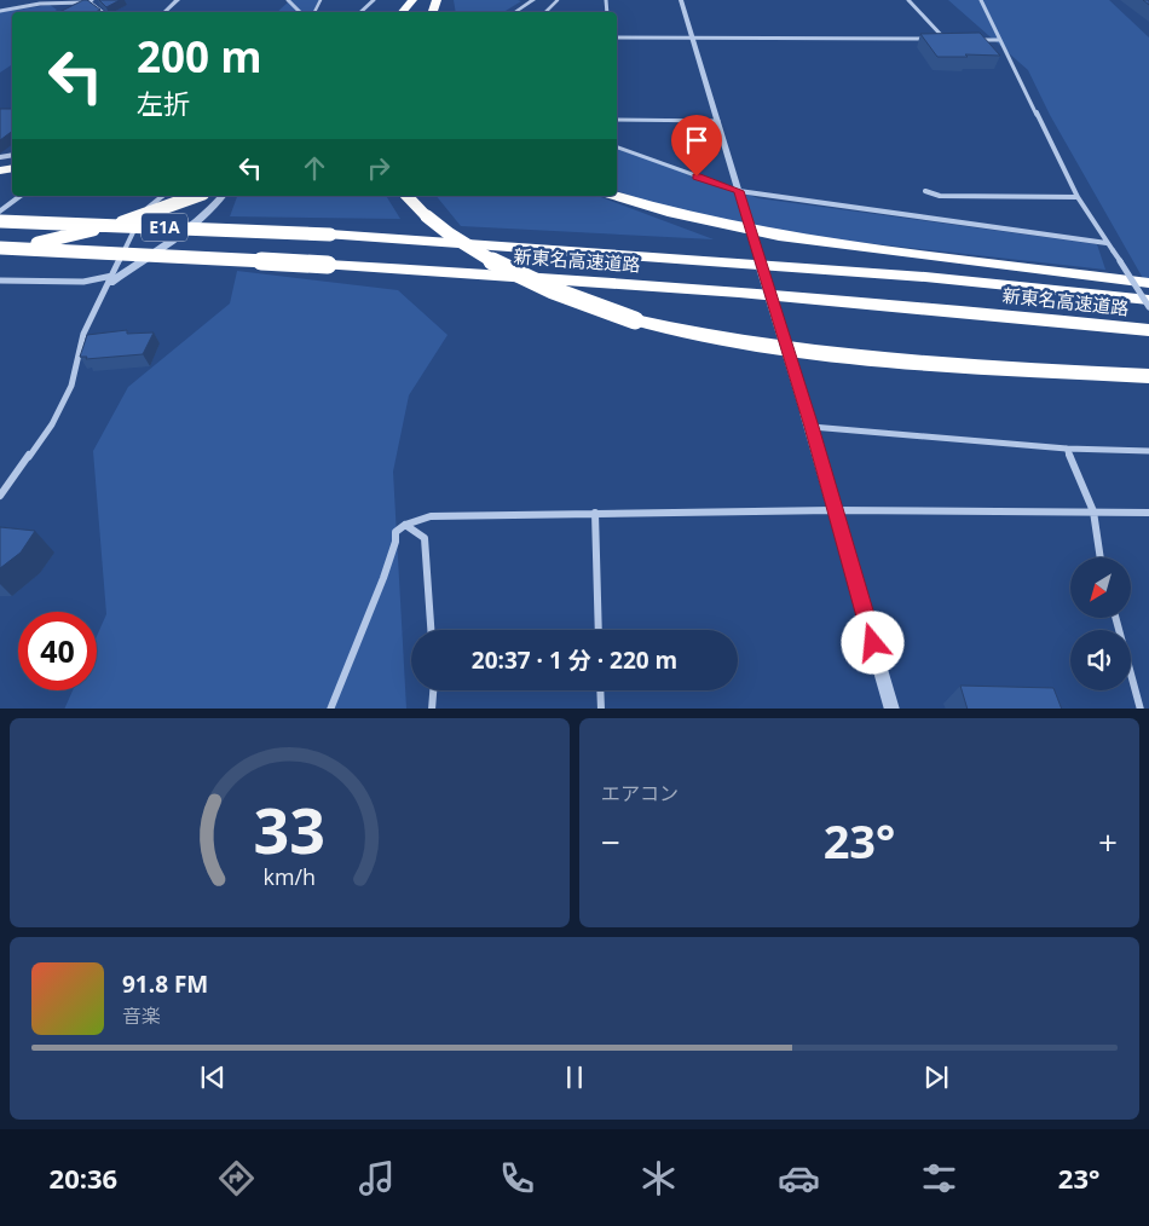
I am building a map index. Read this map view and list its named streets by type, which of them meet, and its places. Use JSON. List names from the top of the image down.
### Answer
{
  "streets": {
    "highway": ["E1A", "新東名高速道路"]
  },
  "north": "bottom left",
  "page": {
    "turn": ["200 m", "左折"],
    "limit": "40",
    "trip": "20:37 · 1 分 · 220 m",
    "tile": "エアコン",
    "heat": ["−", "23°", "+"],
    "song": ["91.8 FM", "音楽"],
    "tabs": ["20:36", "23°"],
    "gauge": ["33", "km/h"]
  }
}
